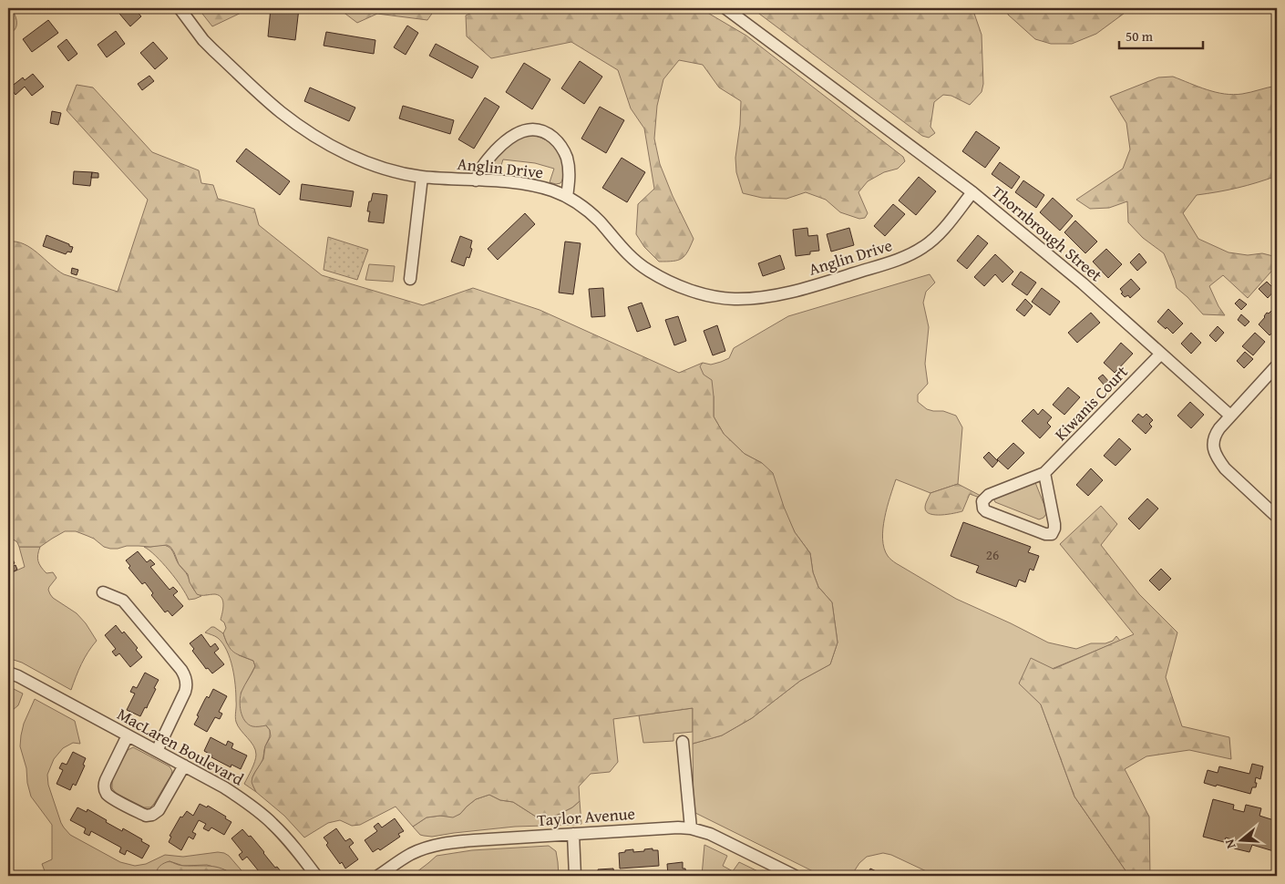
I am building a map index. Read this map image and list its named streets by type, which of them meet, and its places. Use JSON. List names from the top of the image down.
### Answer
{
  "streets": {
    "street": [
      "Anglin Drive",
      "Thornbrough Street",
      "Kiwanis Court",
      "MacLaren Boulevard",
      "Taylor Avenue"
    ]
  },
  "crossings": [
    ["Anglin Drive", "Thornbrough Street"],
    ["Thornbrough Street", "Kiwanis Court"]
  ],
  "house_numbers": ["26"],
  "scale_bar": "50 m",
  "north": "left"
}
